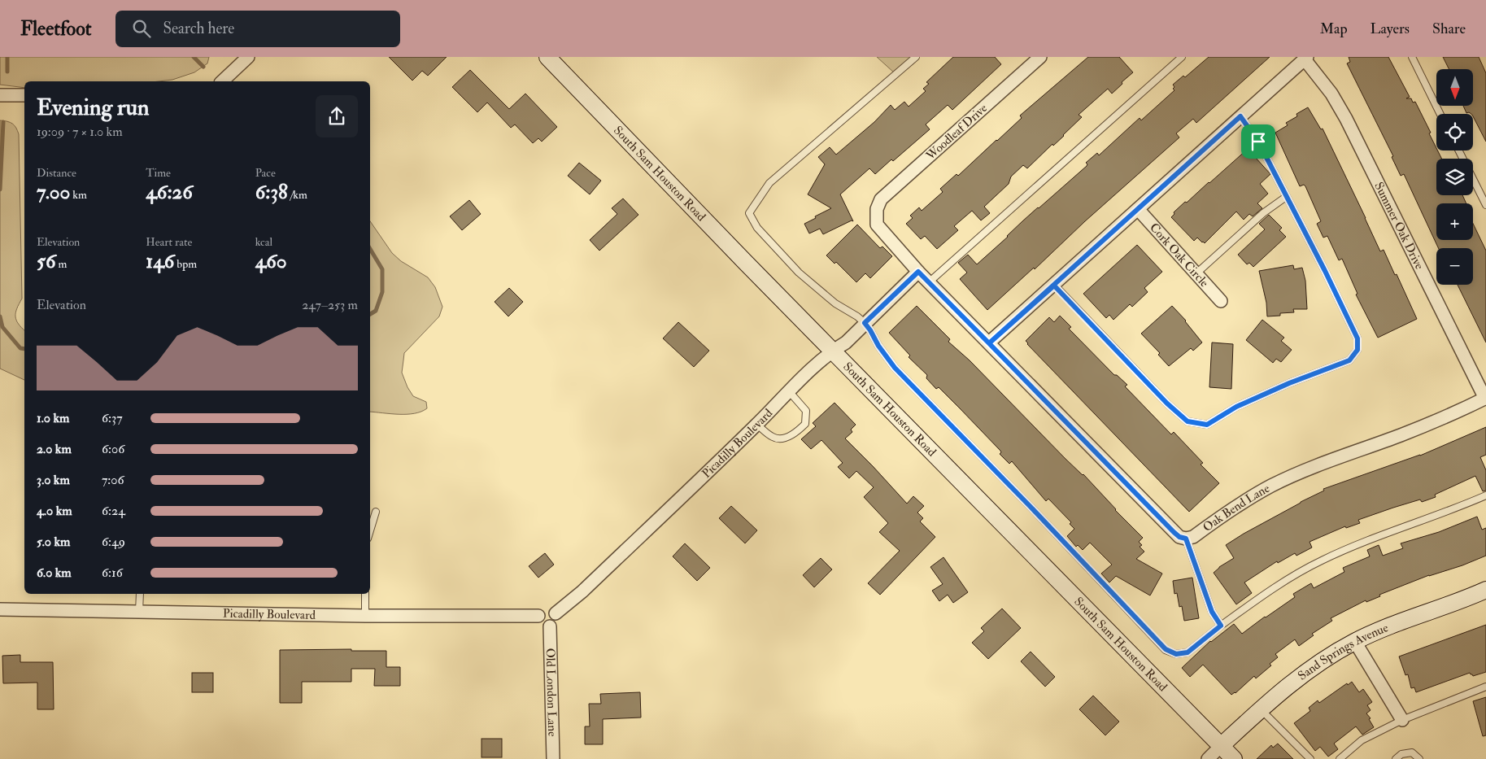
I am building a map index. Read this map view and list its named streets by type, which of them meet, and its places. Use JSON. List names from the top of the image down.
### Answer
{
  "streets": {
    "street": [
      "Woodleaf Drive",
      "South Sam Houston Road",
      "Summer Oak Drive",
      "Cork Oak Circle",
      "Picadilly Boulevard",
      "Oak Bend Lane",
      "Sand Springs Avenue",
      "Old London Lane"
    ]
  },
  "crossings": [
    ["Woodleaf Drive", "Picadilly Boulevard"],
    ["South Sam Houston Road", "Picadilly Boulevard"],
    ["South Sam Houston Road", "Sand Springs Avenue"],
    ["Summer Oak Drive", "Oak Bend Lane"],
    ["Picadilly Boulevard", "Old London Lane"]
  ],
  "north": "bottom",
  "page": {
    "header": "Fleetfoot",
    "search": "Search here",
    "nav": ["Map", "Layers", "Share"],
    "map_buttons": ["+", "−"],
    "heading": ["Evening run", "19:09 · 7 × 1.0 km"],
    "stats": [
      ["Distance", "7.00 km"],
      ["Time", "46:26"],
      ["Pace", "6:38 /km"],
      ["Elevation", "56 m"],
      ["Heart rate", "146 bpm"],
      ["kcal", "460"]
    ],
    "chart": ["Elevation", "247–253 m"],
    "list": [
      {
        "name": "1.0 km",
        "note": "6:37"
      },
      {
        "name": "2.0 km",
        "note": "6:06"
      },
      {
        "name": "3.0 km",
        "note": "7:06"
      },
      {
        "name": "4.0 km",
        "note": "6:24"
      },
      {
        "name": "5.0 km",
        "note": "6:49"
      },
      {
        "name": "6.0 km",
        "note": "6:16"
      }
    ]
  }
}
